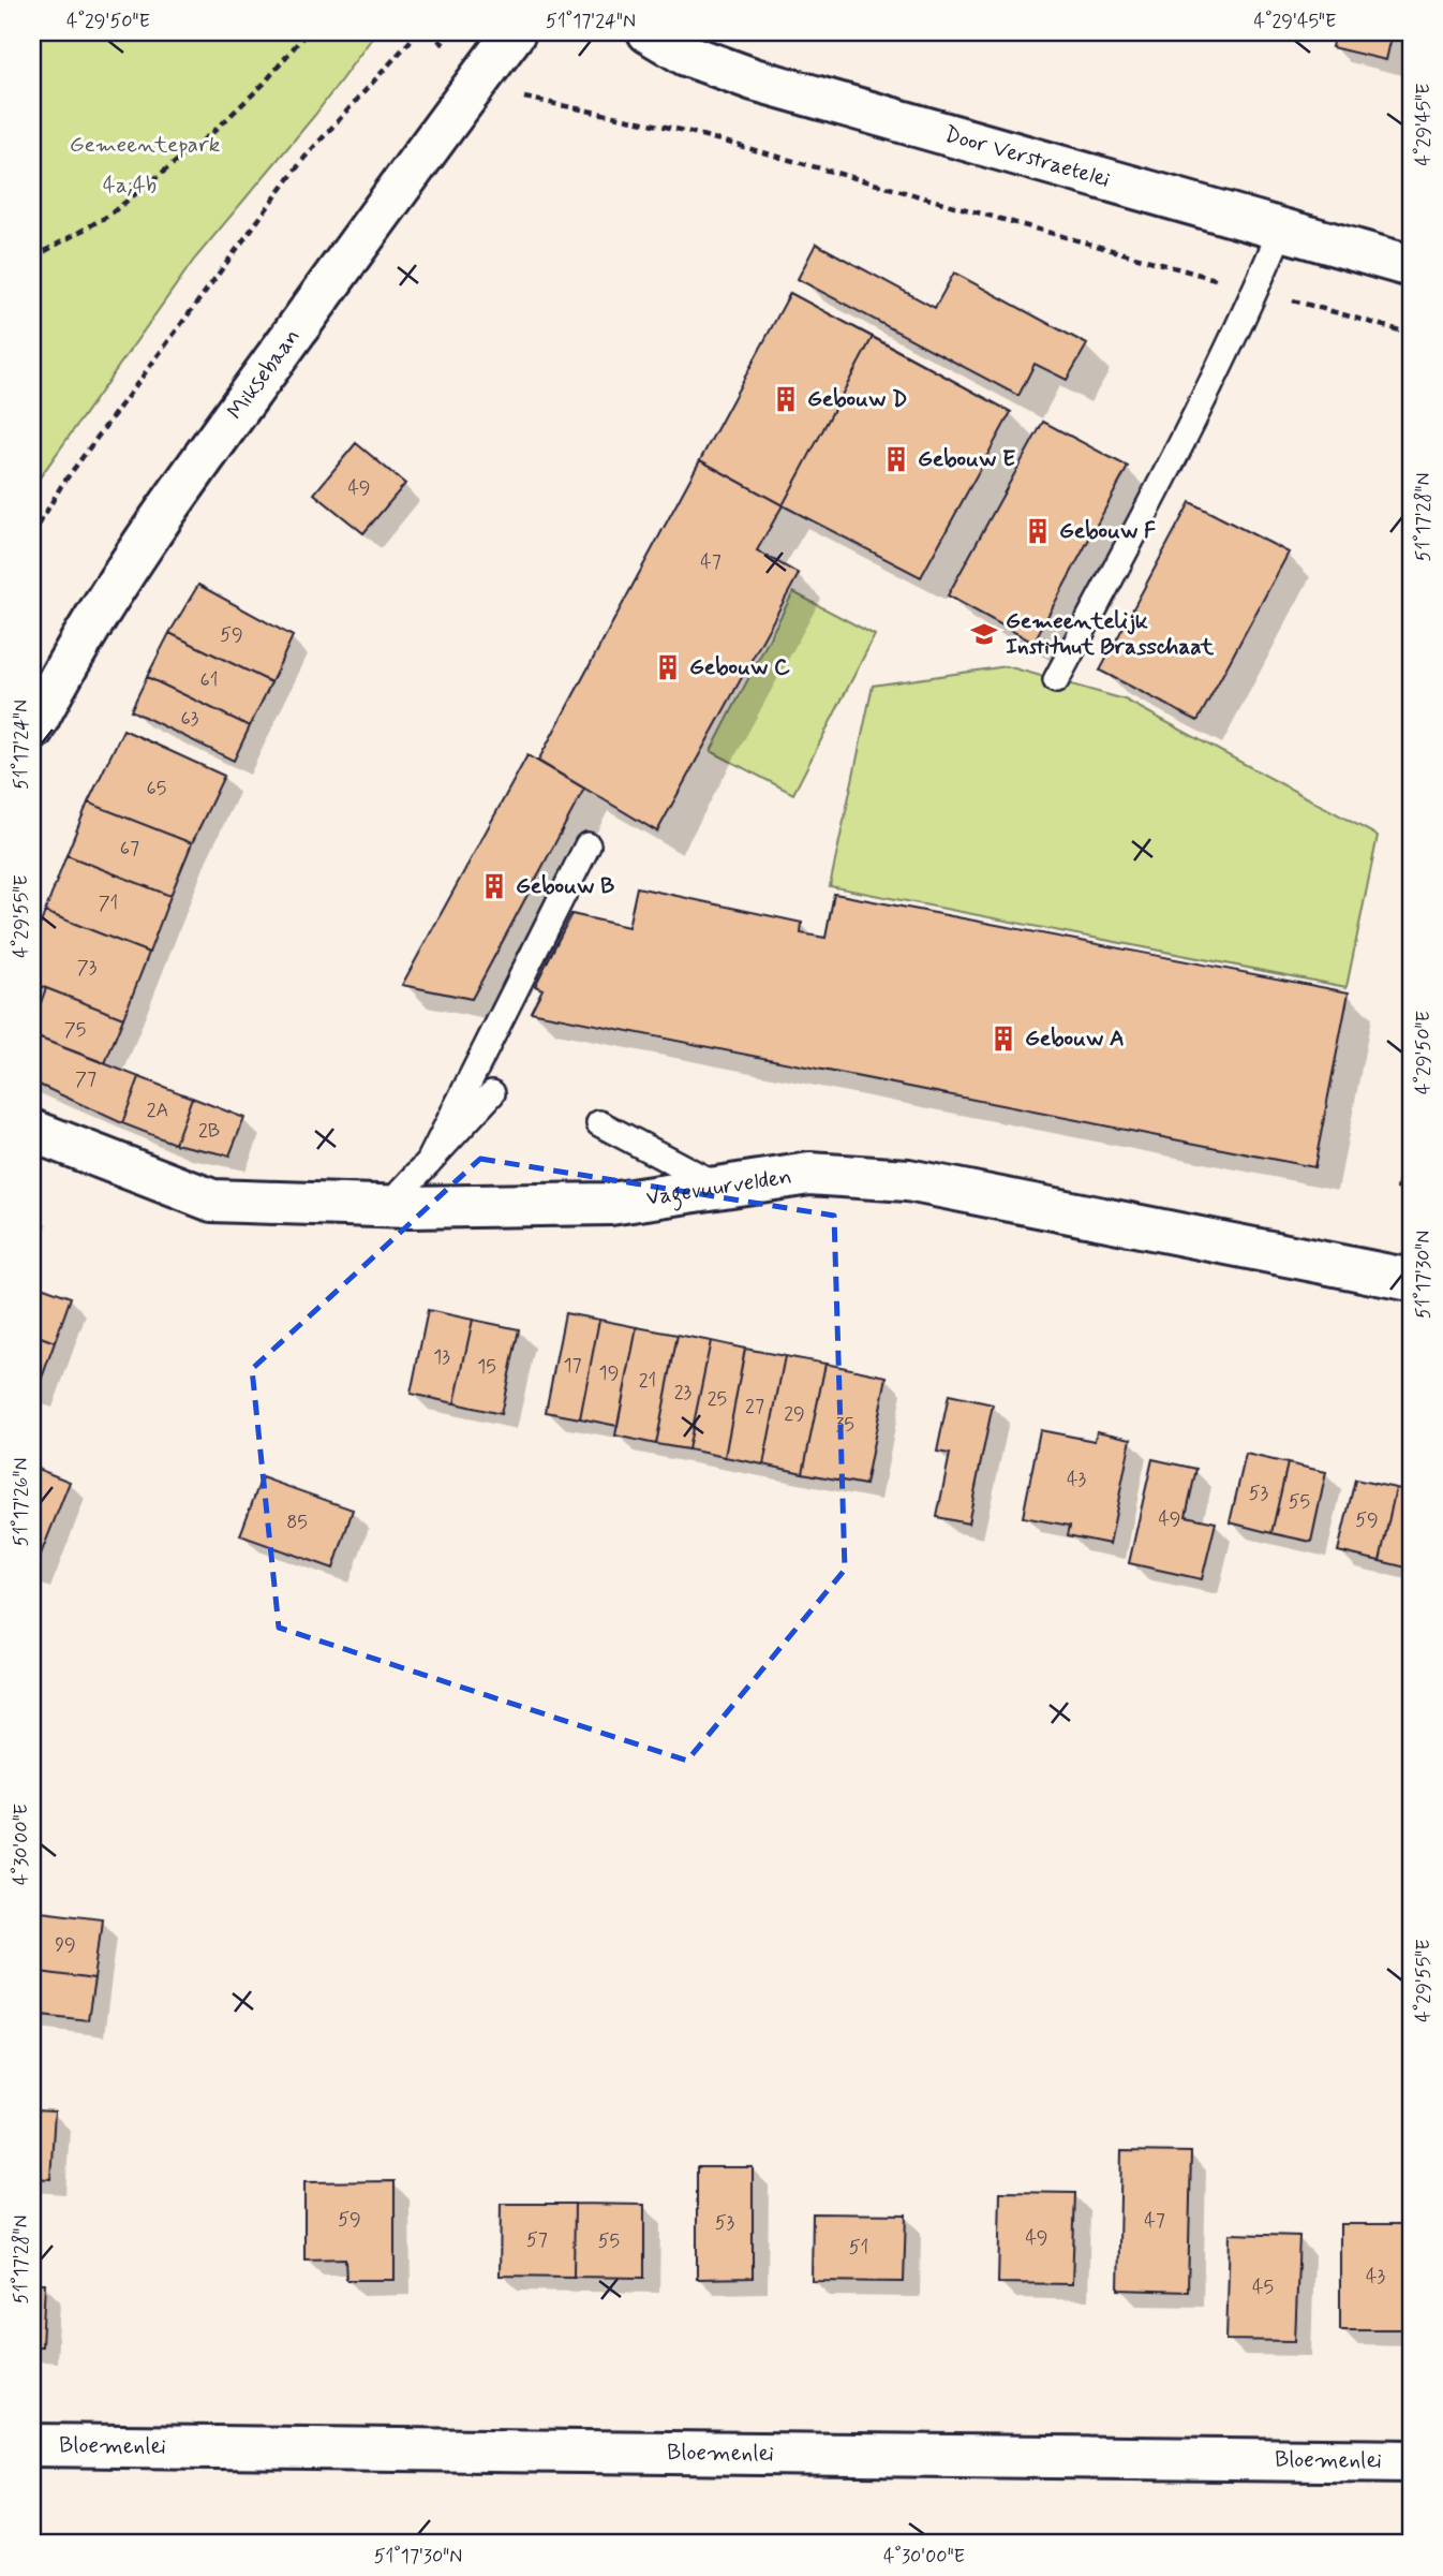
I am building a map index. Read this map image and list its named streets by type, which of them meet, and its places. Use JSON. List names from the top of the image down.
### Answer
{
  "streets": {
    "street": [
      "Door Verstraetelei",
      "Miksebaan",
      "Vagevuurvelden",
      "Bloemenlei"
    ]
  },
  "parks": ["Gemeentepark", "4a;4b"],
  "places": {
    "building": [
      "Gebouw D",
      "Gebouw E",
      "Gebouw F",
      "Gebouw C",
      "Gebouw B",
      "Gebouw A"
    ],
    "school or university": ["Gemeentelijk Instituut Brasschaat"]
  },
  "house_numbers": [
    "49",
    "47",
    "59",
    "61",
    "63",
    "65",
    "67",
    "71",
    "73",
    "75",
    "77",
    "2A",
    "2B",
    "13",
    "17",
    "15",
    "19",
    "21",
    "23",
    "25",
    "27",
    "29",
    "35",
    "43",
    "53",
    "55",
    "49",
    "59",
    "85",
    "99",
    "59",
    "47",
    "53",
    "49",
    "57",
    "55",
    "51",
    "43",
    "45"
  ],
  "coordinates": [
    "4°29'50\"E",
    "51°17'24\"N",
    "4°29'45\"E",
    "51°17'28\"N",
    "4°29'55\"E",
    "51°17'30\"N",
    "51°17'26\"N",
    "4°30'00\"E"
  ]
}
